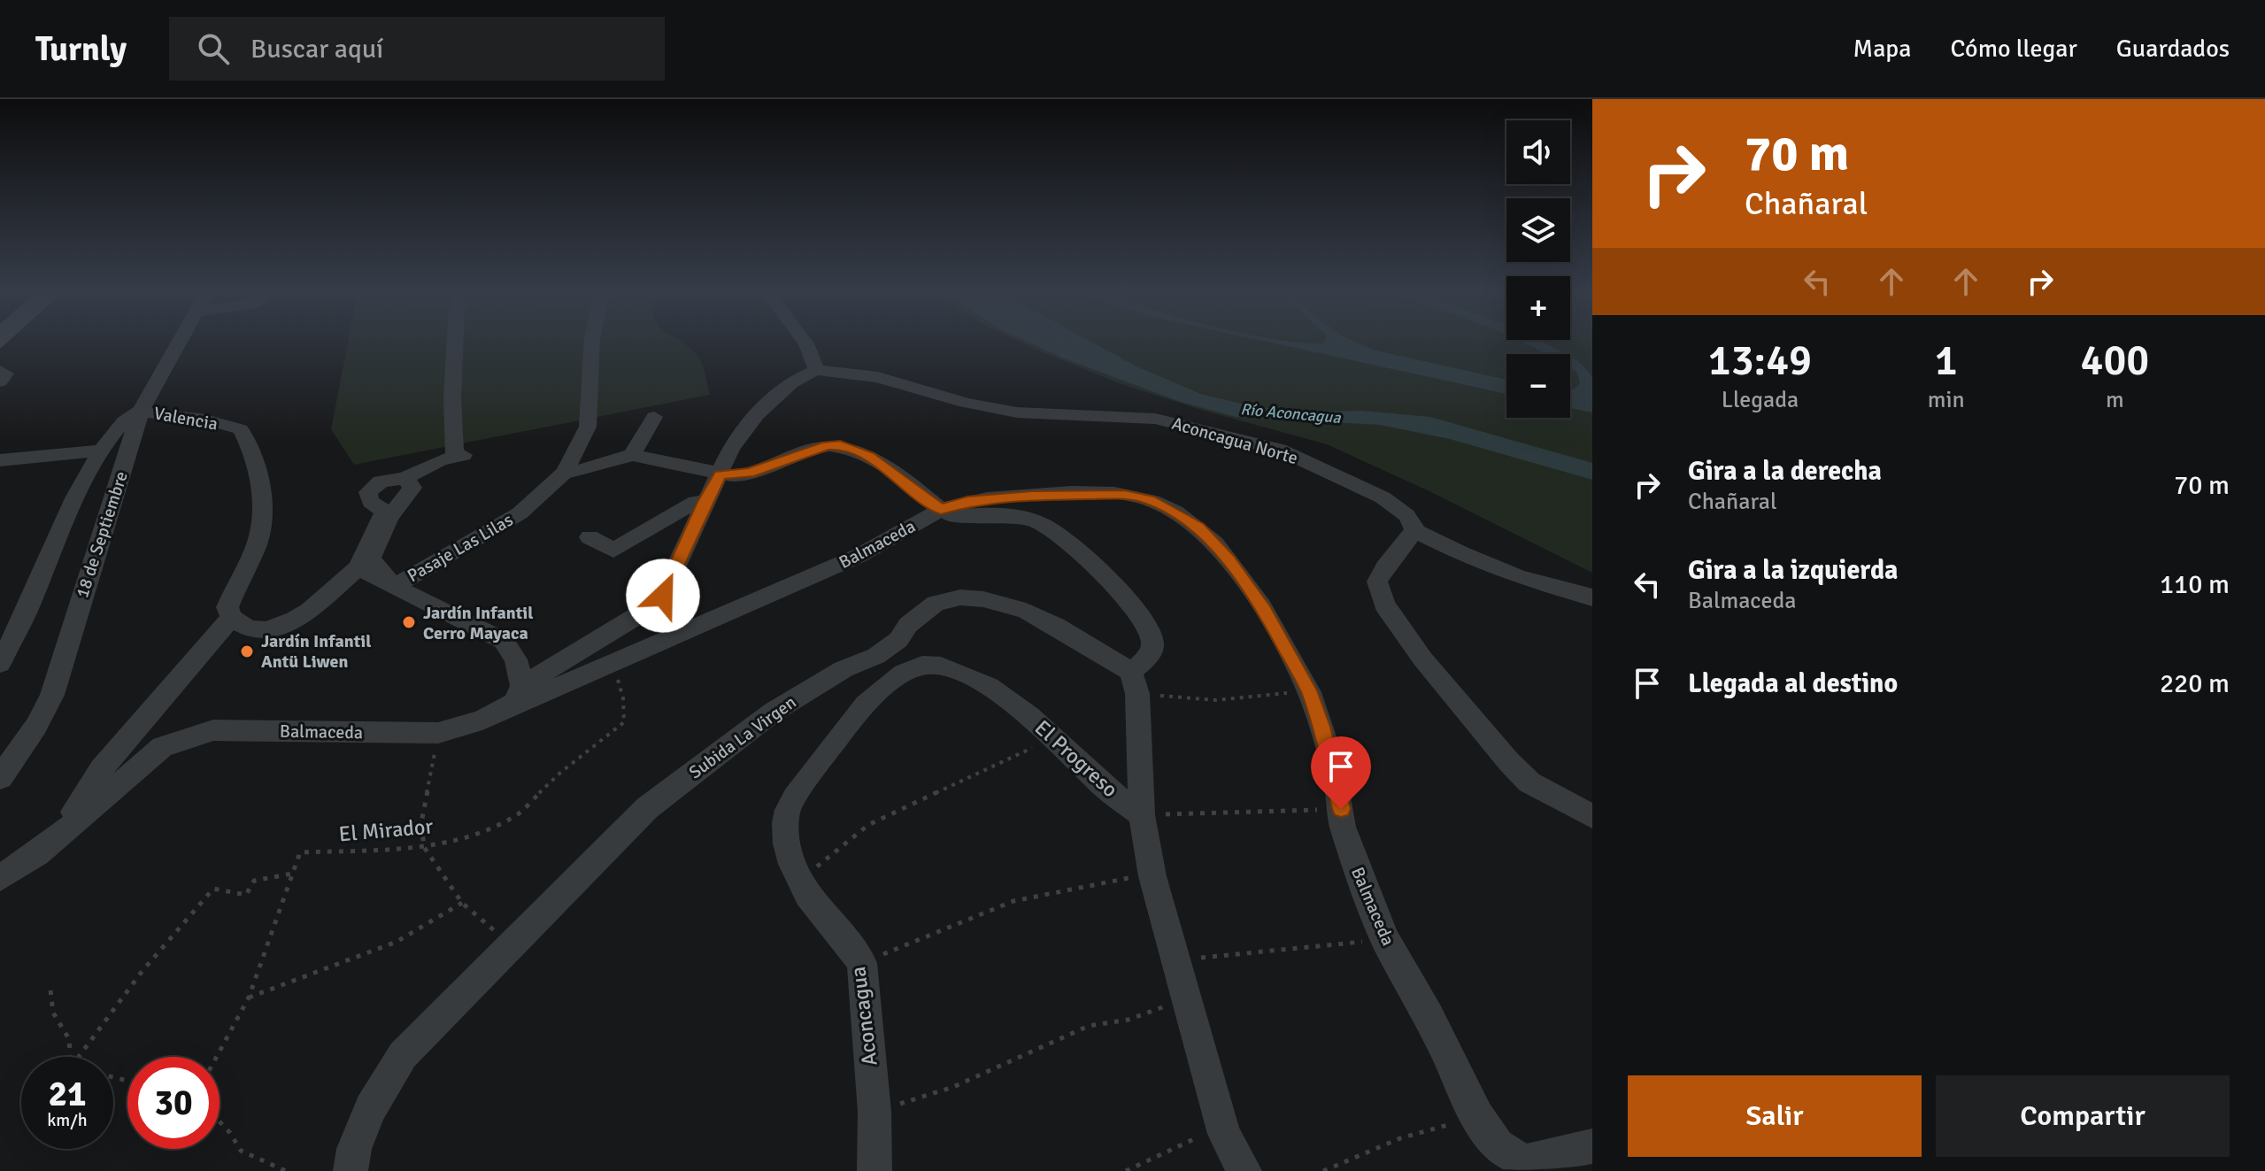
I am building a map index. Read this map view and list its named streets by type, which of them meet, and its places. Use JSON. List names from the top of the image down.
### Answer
{
  "streets": {
    "street": [
      "Valencia",
      "Aconcagua Norte",
      "18 de Septiembre",
      "Balmaceda",
      "Pasaje Las Lilas",
      "Subida La Virgen",
      "El Progreso",
      "Aconcagua"
    ],
    "path": ["El Mirador"]
  },
  "crossings": [
    ["Valencia", "18 de Septiembre"],
    ["Valencia", "Balmaceda"],
    ["Balmaceda", "Pasaje Las Lilas"],
    ["Balmaceda", "El Mirador"],
    ["El Progreso", "Aconcagua"]
  ],
  "water": ["Río Aconcagua"],
  "places": ["Jardín Infantil Cerro Mayaca", "Jardín Infantil Antü Liwen"],
  "page": {
    "header": "Turnly",
    "search": "Buscar aquí",
    "nav": ["Mapa", "Cómo llegar", "Guardados"],
    "turn": ["70 m", "Chañaral"],
    "map_buttons": ["+", "−"],
    "eta": [
      "13:49",
      "Llegada",
      "1",
      "min",
      "400",
      "m"
    ],
    "list": [
      {
        "name": "Gira a la derecha",
        "note": "Chañaral",
        "value": "70 m"
      },
      {
        "name": "Gira a la izquierda",
        "note": "Balmaceda",
        "value": "110 m"
      },
      {
        "name": "Llegada al destino",
        "value": "220 m"
      }
    ],
    "speed": "21 km/h",
    "limit": "30",
    "buttons": ["Salir", "Compartir"]
  }
}
